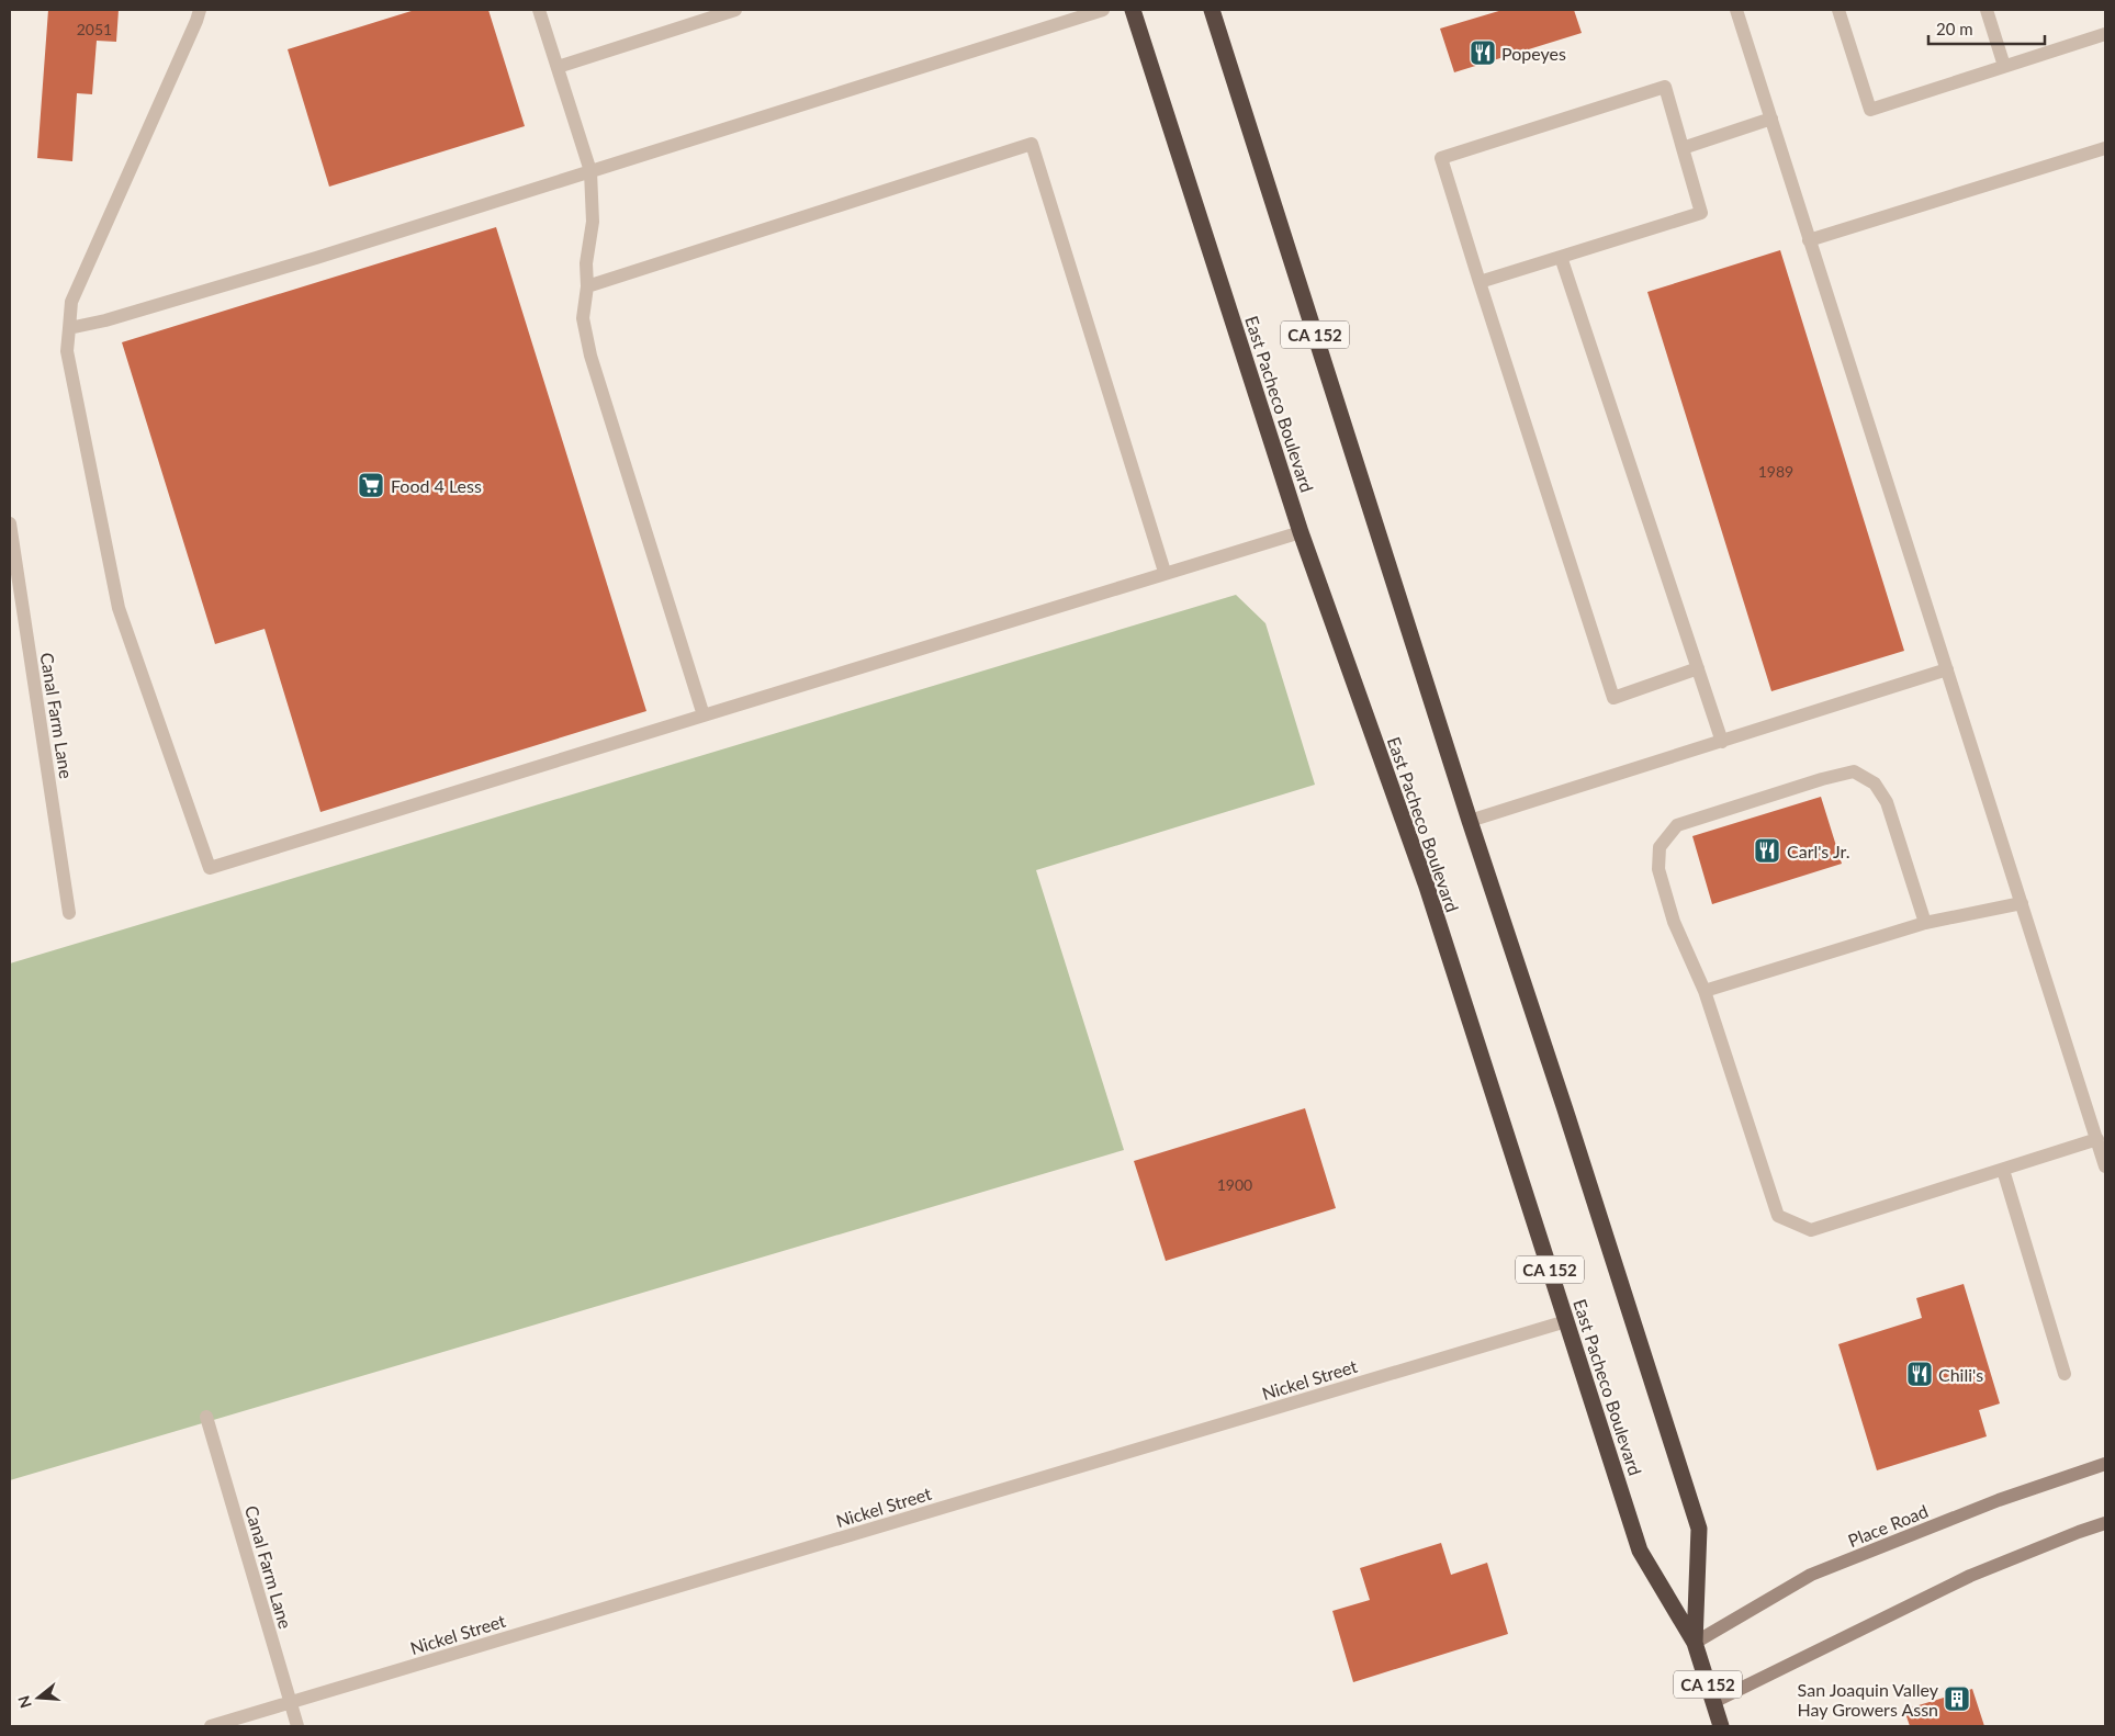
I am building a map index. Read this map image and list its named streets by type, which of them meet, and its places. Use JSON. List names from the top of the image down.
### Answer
{
  "streets": {
    "highway": ["CA 152", "East Pacheco Boulevard"],
    "street": ["Canal Farm Lane", "Nickel Street", "Place Road"]
  },
  "crossings": [
    ["East Pacheco Boulevard", "Nickel Street"],
    ["East Pacheco Boulevard", "Place Road"],
    ["Canal Farm Lane", "Nickel Street"]
  ],
  "places": {
    "restaurant": ["Popeyes", "Carl's Jr.", "Chili's"],
    "supermarket": ["Food 4 Less"],
    "building": ["San Joaquin Valley Hay Growers Assn"]
  },
  "house_numbers": ["2051", "1989", "1900"],
  "scale_bar": "20 m",
  "north": "left"
}
